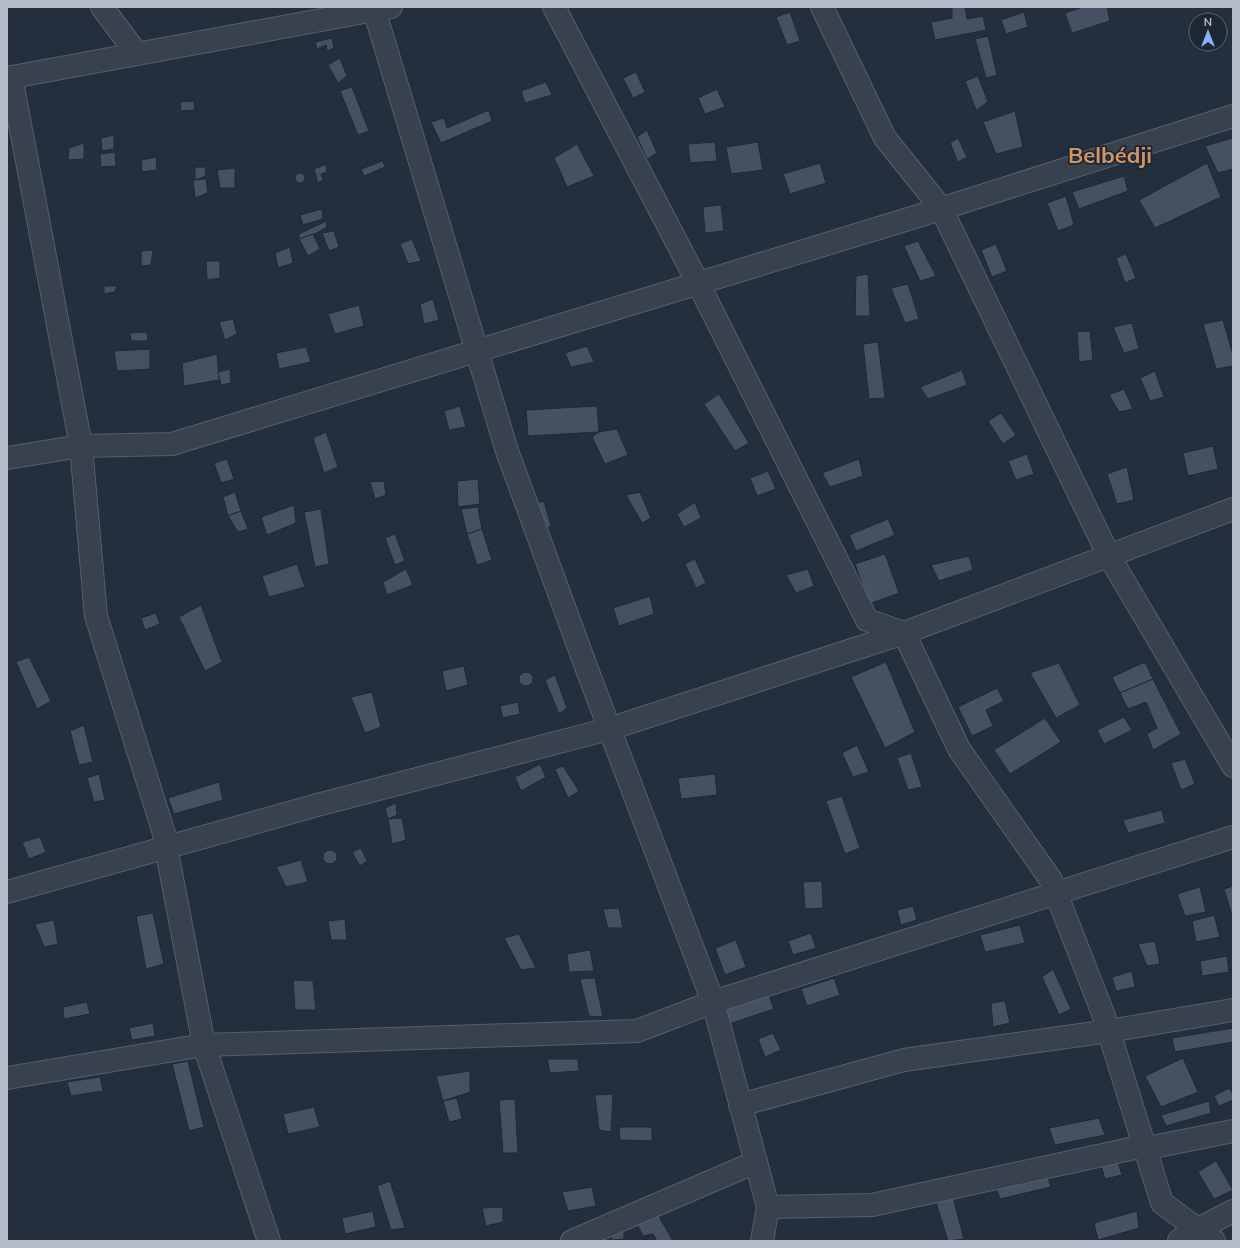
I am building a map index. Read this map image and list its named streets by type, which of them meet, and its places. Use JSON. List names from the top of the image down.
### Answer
{
  "districts": ["Belbédji"],
  "north": "top"
}
